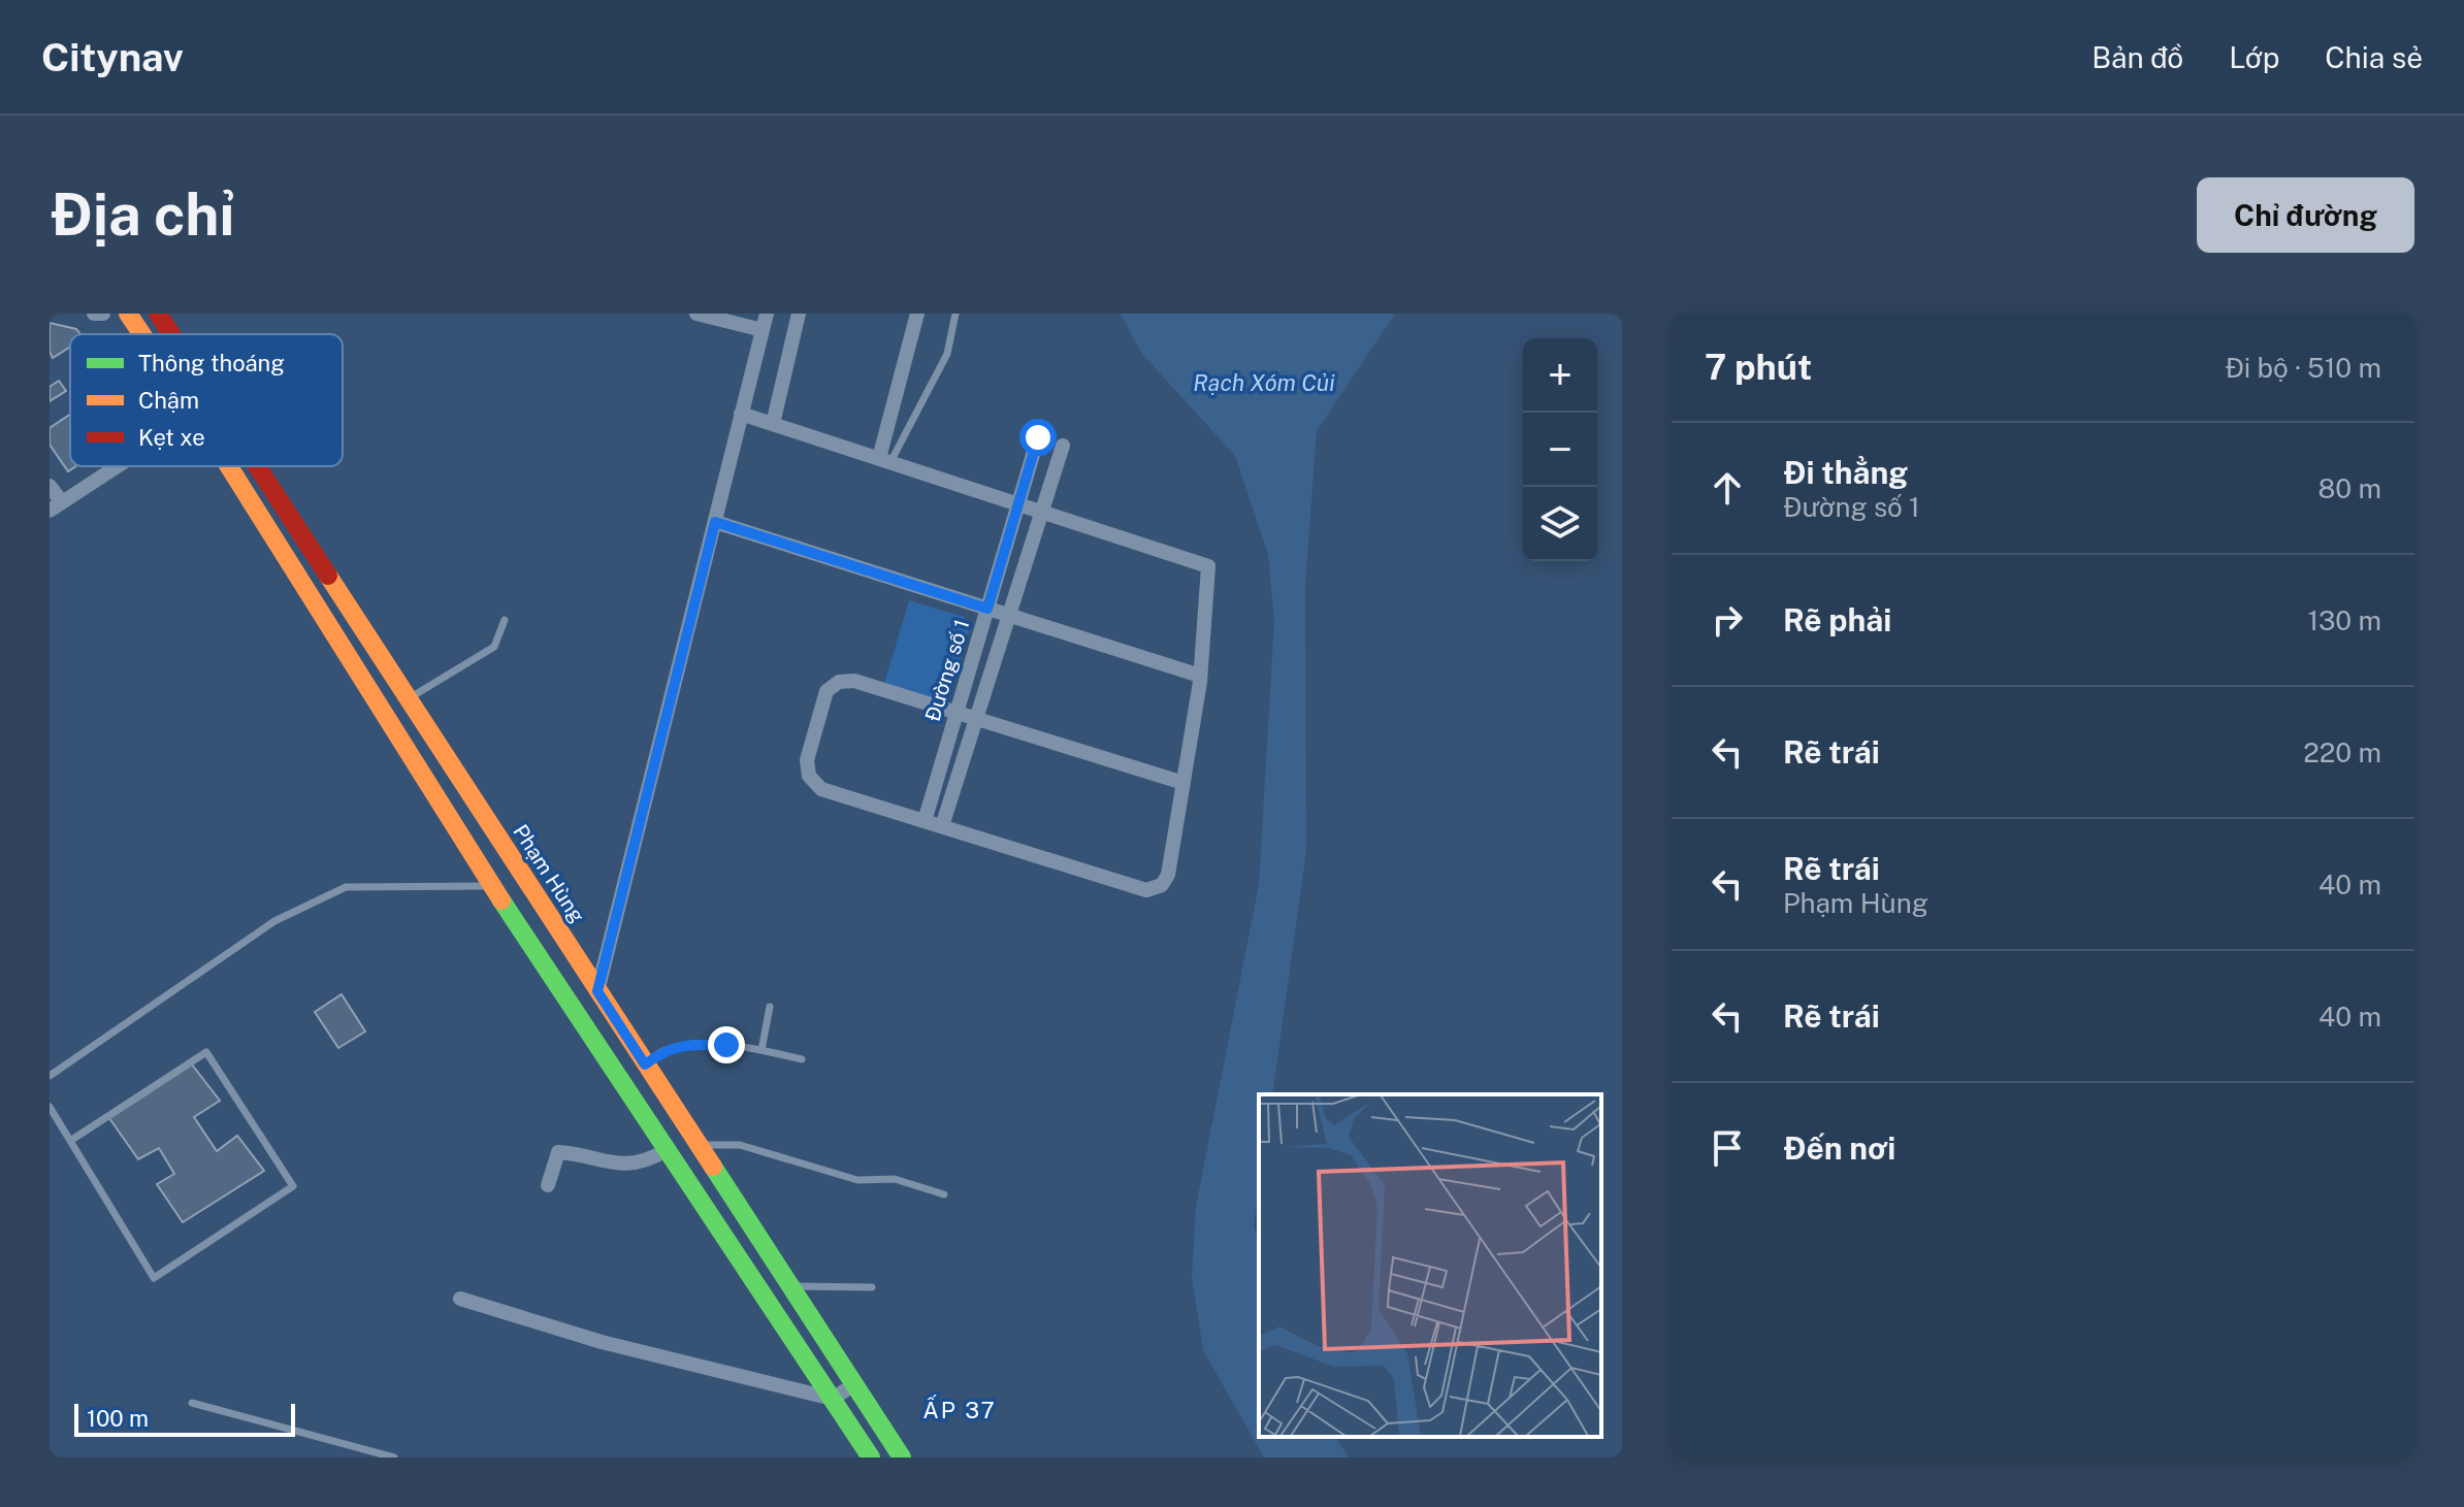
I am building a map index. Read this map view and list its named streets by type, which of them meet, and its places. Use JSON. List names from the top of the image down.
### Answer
{
  "streets": {
    "main road": ["Phạm Hùng"],
    "street": ["Đường số 1"]
  },
  "districts": ["ẤP 37"],
  "water": ["Rạch Xóm Củi"],
  "legend": ["Thông thoáng", "Chậm", "Kẹt xe"],
  "scale_bar": "100 m",
  "page": {
    "header": "Citynav",
    "nav": ["Bản đồ", "Lớp", "Chia sẻ"],
    "buttons": "Chỉ đường",
    "title": "Địa chỉ",
    "heading": ["7 phút", "Đi bộ · 510 m"],
    "map_buttons": ["+", "−"],
    "list": [
      ["Đi thẳng", "Đường số 1", "80 m"],
      ["Rẽ phải", "130 m"],
      ["Rẽ trái", "220 m"],
      ["Rẽ trái", "Phạm Hùng", "40 m"],
      ["Rẽ trái", "40 m"],
      "Đến nơi"
    ],
    "scale": "100 m"
  }
}
